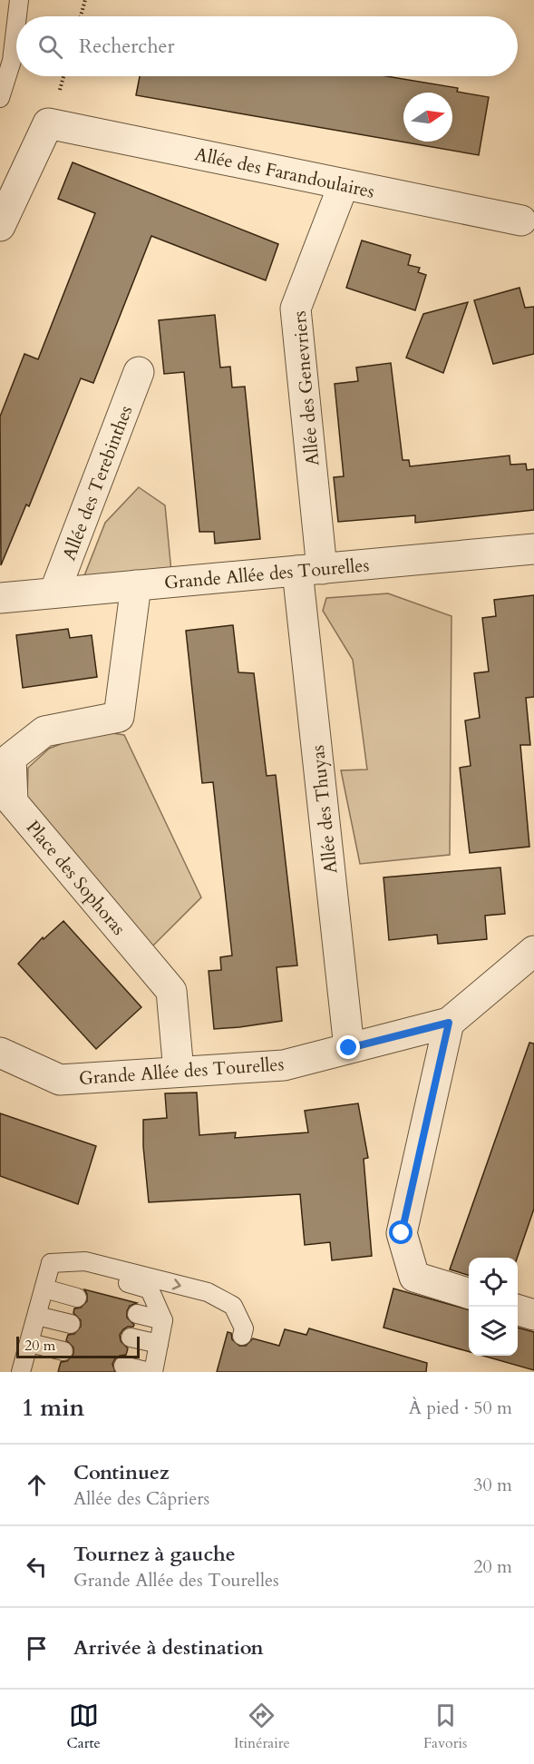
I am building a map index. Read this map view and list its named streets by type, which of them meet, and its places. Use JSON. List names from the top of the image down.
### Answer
{
  "streets": {
    "street": [
      "Allée des Farandoulaires",
      "Allée des Genevriers",
      "Allée des Terebinthes",
      "Grande Allée des Tourelles",
      "Allée des Thuyas",
      "Place des Sophoras"
    ]
  },
  "crossings": [
    ["Allée des Farandoulaires", "Allée des Genevriers"],
    ["Allée des Genevriers", "Grande Allée des Tourelles"],
    ["Allée des Genevriers", "Allée des Thuyas"],
    ["Allée des Terebinthes", "Grande Allée des Tourelles"],
    ["Grande Allée des Tourelles", "Allée des Thuyas"],
    ["Grande Allée des Tourelles", "Place des Sophoras"]
  ],
  "scale_bar": "20 m",
  "north": "right",
  "page": {
    "search": "Rechercher",
    "scale": "20 m",
    "heading": ["1 min", "À pied · 50 m"],
    "list": [
      ["Continuez", "Allée des Câpriers", "30 m"],
      ["Tournez à gauche", "Grande Allée des Tourelles", "20 m"],
      "Arrivée à destination"
    ],
    "nav": ["Carte", "Itinéraire", "Favoris"]
  }
}
